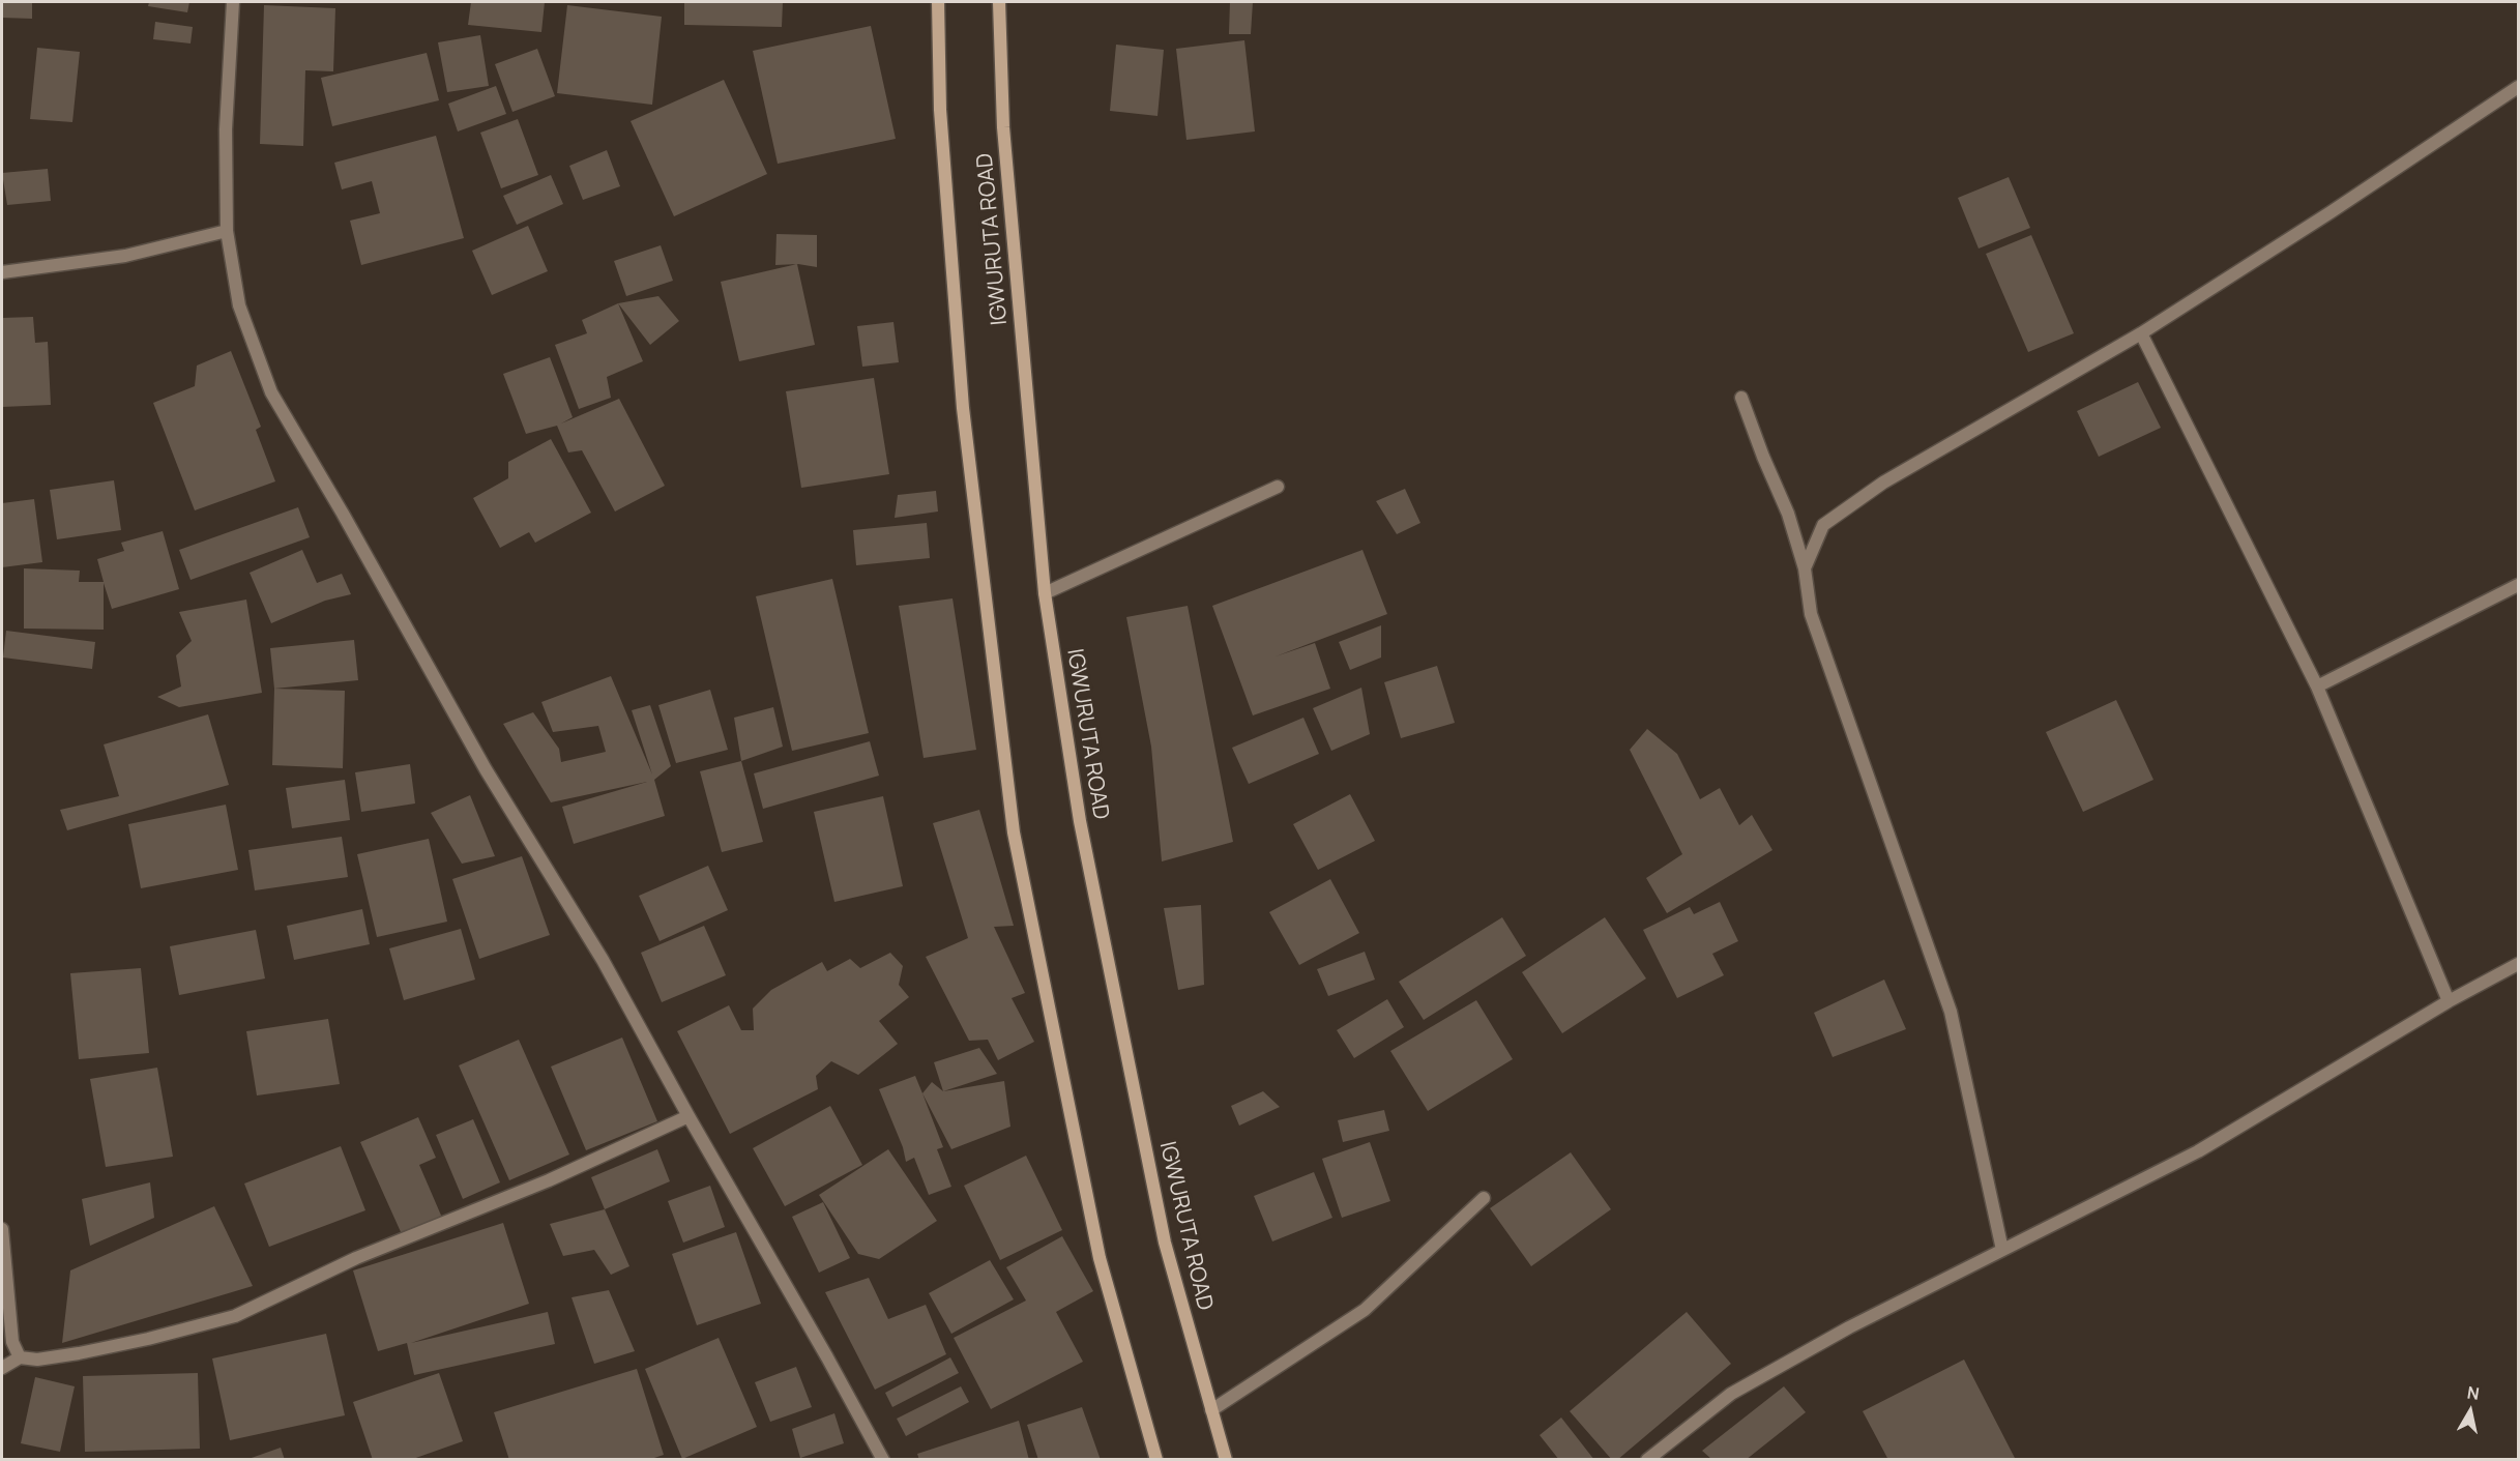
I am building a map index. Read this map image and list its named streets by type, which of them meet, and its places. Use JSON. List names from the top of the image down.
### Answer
{
  "streets": {
    "main road": ["IGWURUTA ROAD"]
  },
  "north": "top"
}
